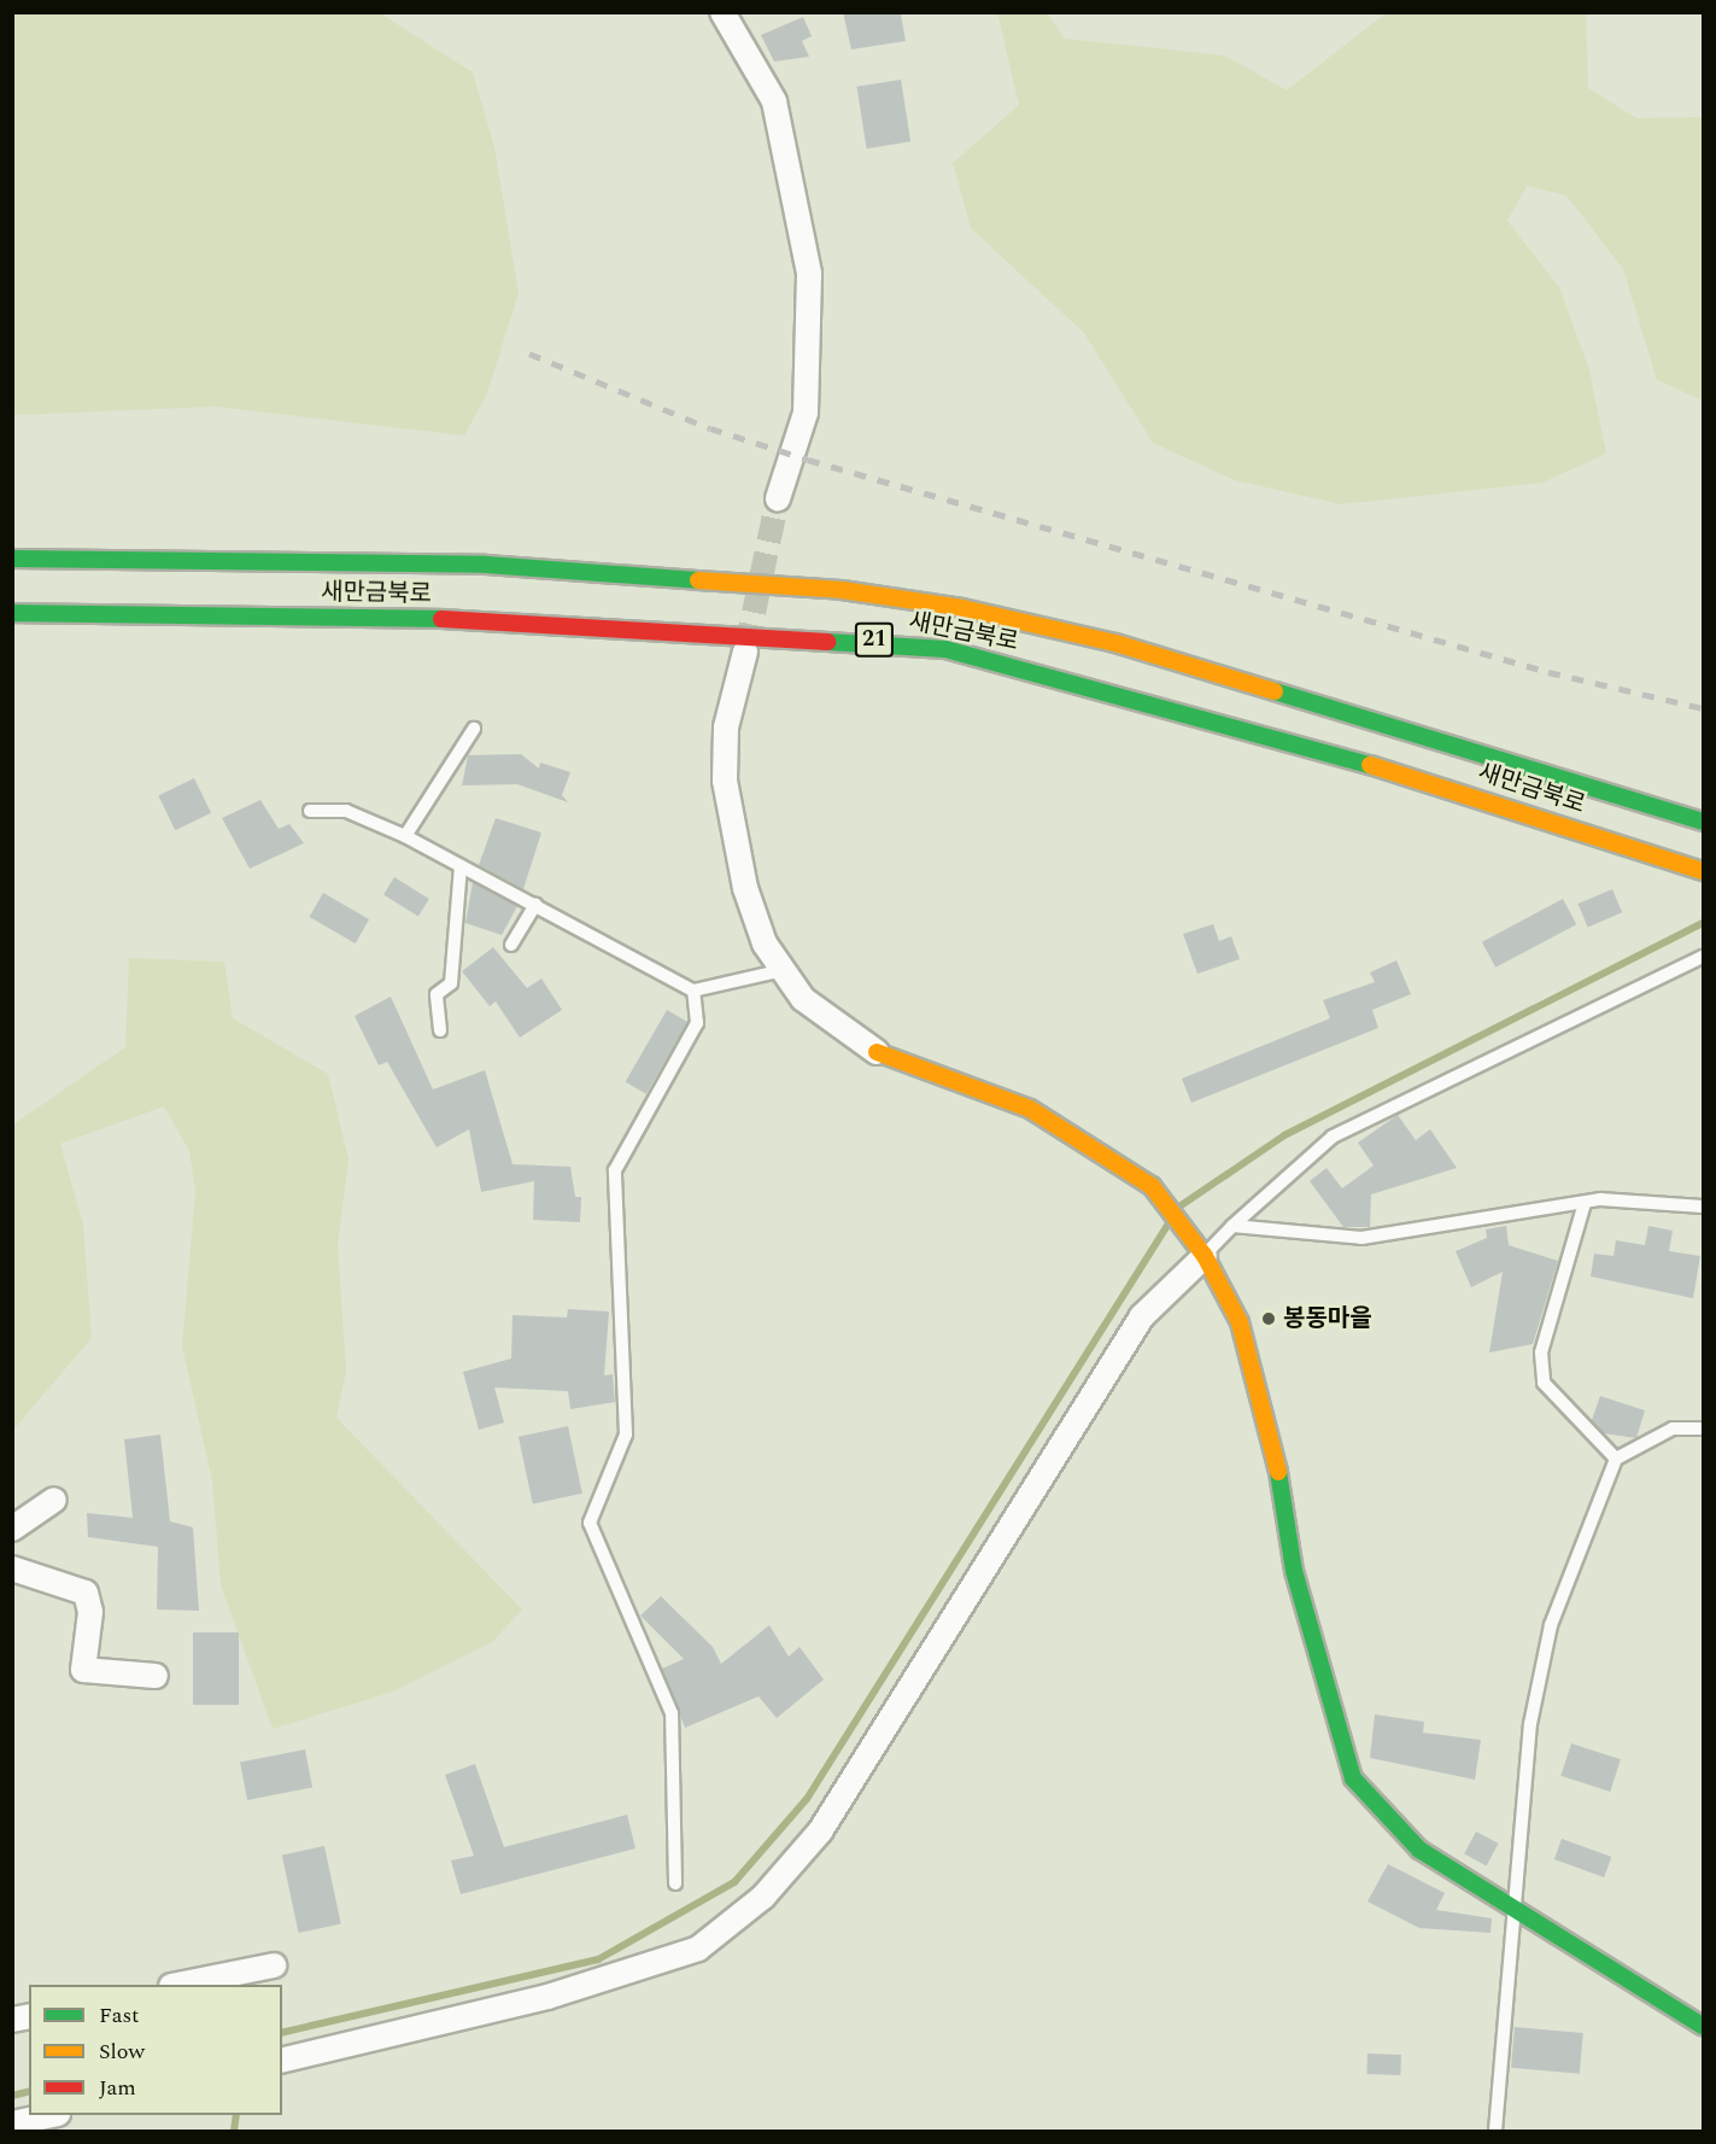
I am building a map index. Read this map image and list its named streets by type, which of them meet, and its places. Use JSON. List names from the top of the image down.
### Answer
{
  "streets": {
    "main road": ["새만금북로", "21"]
  },
  "places": ["봉동마을"],
  "legend": ["Fast", "Slow", "Jam"]
}
